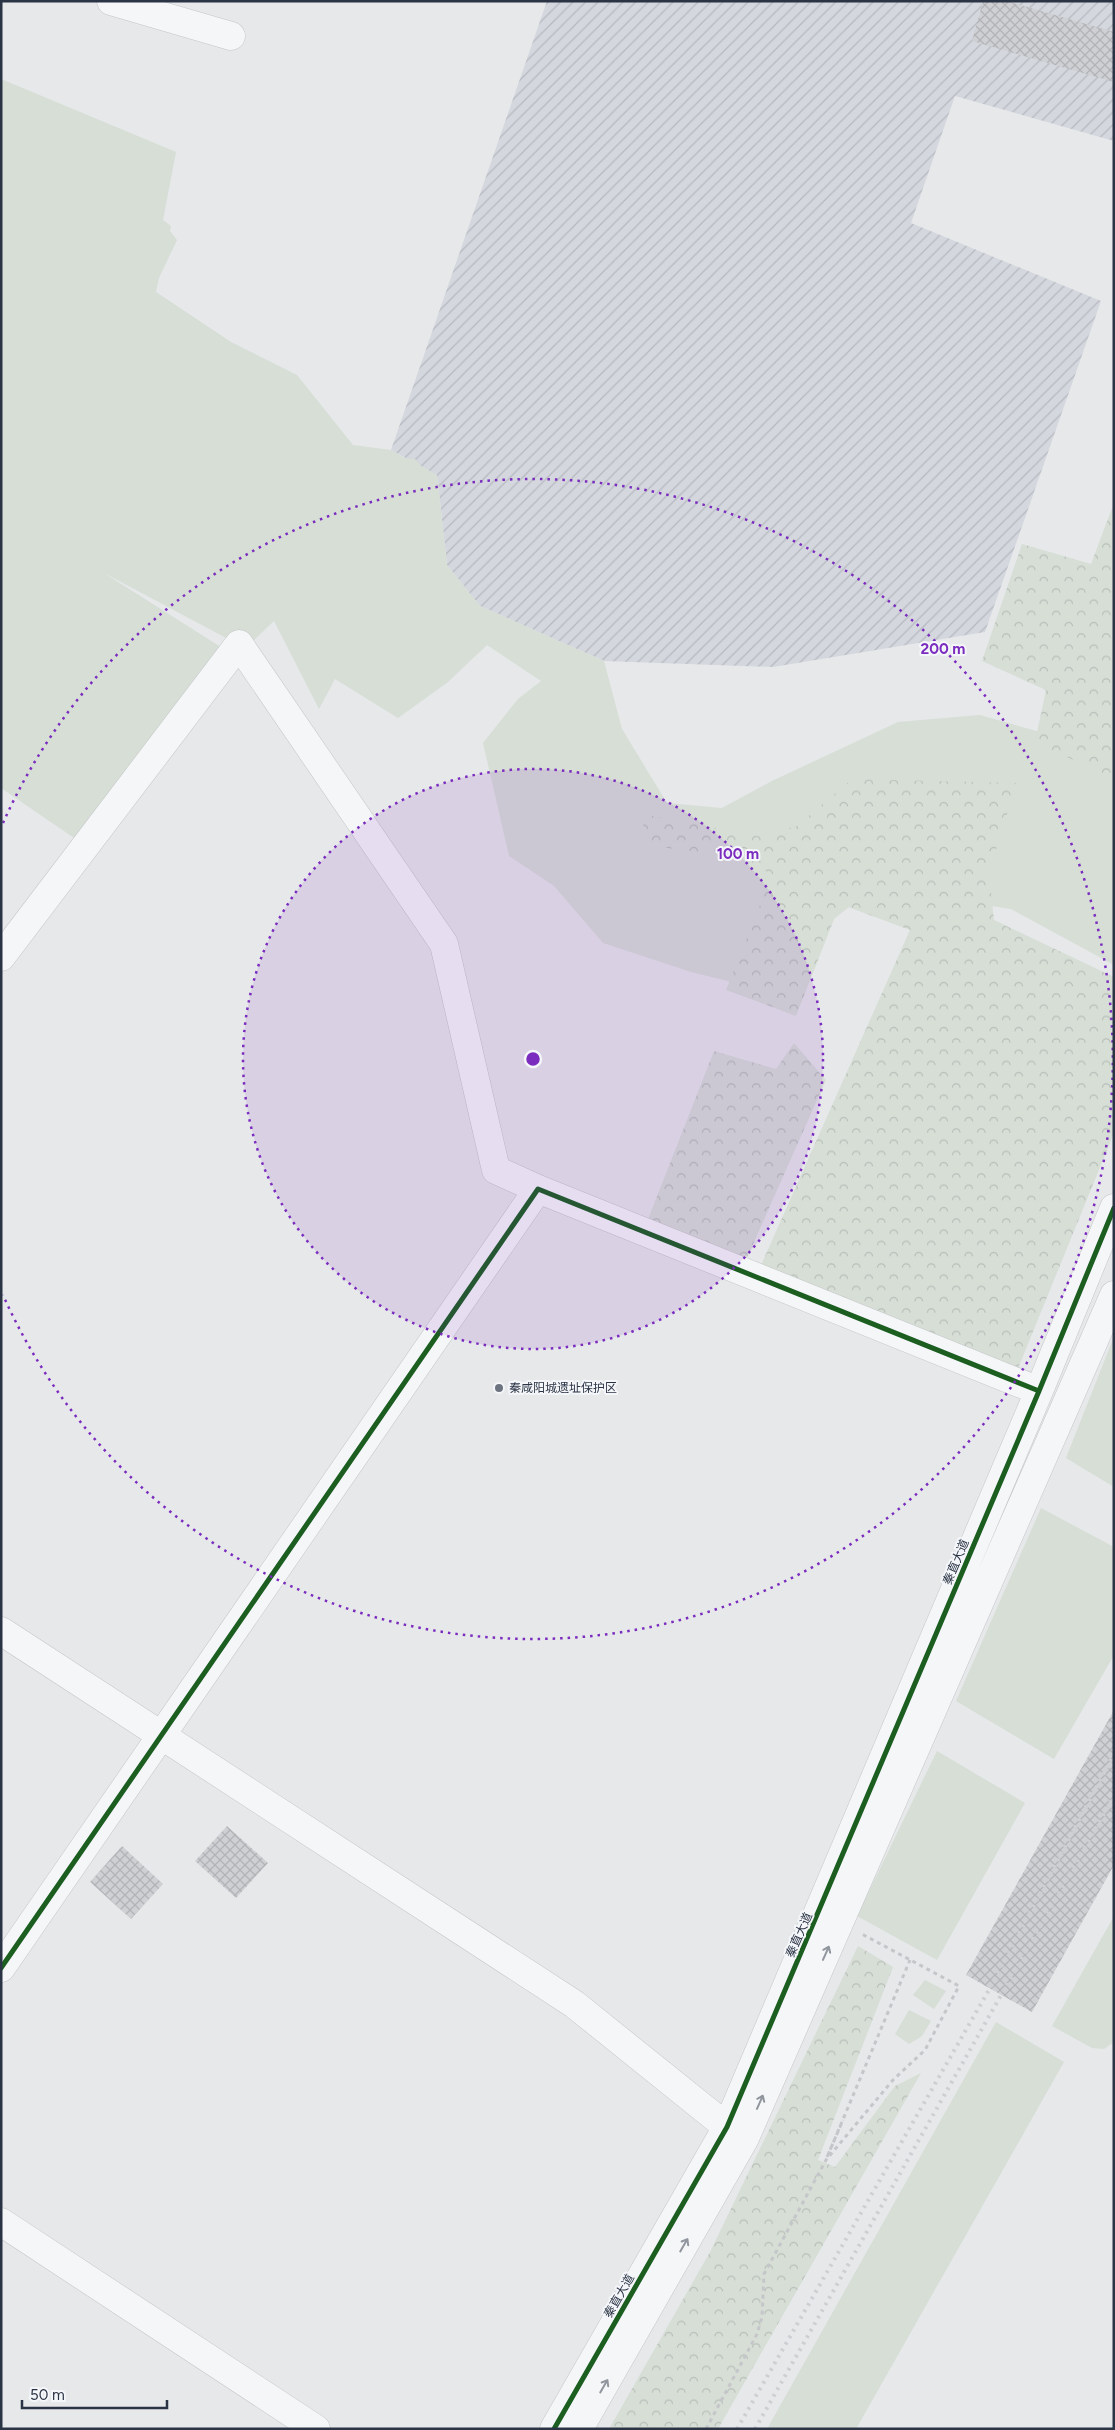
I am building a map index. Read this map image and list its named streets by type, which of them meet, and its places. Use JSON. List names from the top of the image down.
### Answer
{
  "streets": {
    "street": ["秦直大道"]
  },
  "places": ["秦咸阳城遗址保护区"],
  "scale_bar": "50 m",
  "rings": ["200 m", "100 m"]
}
